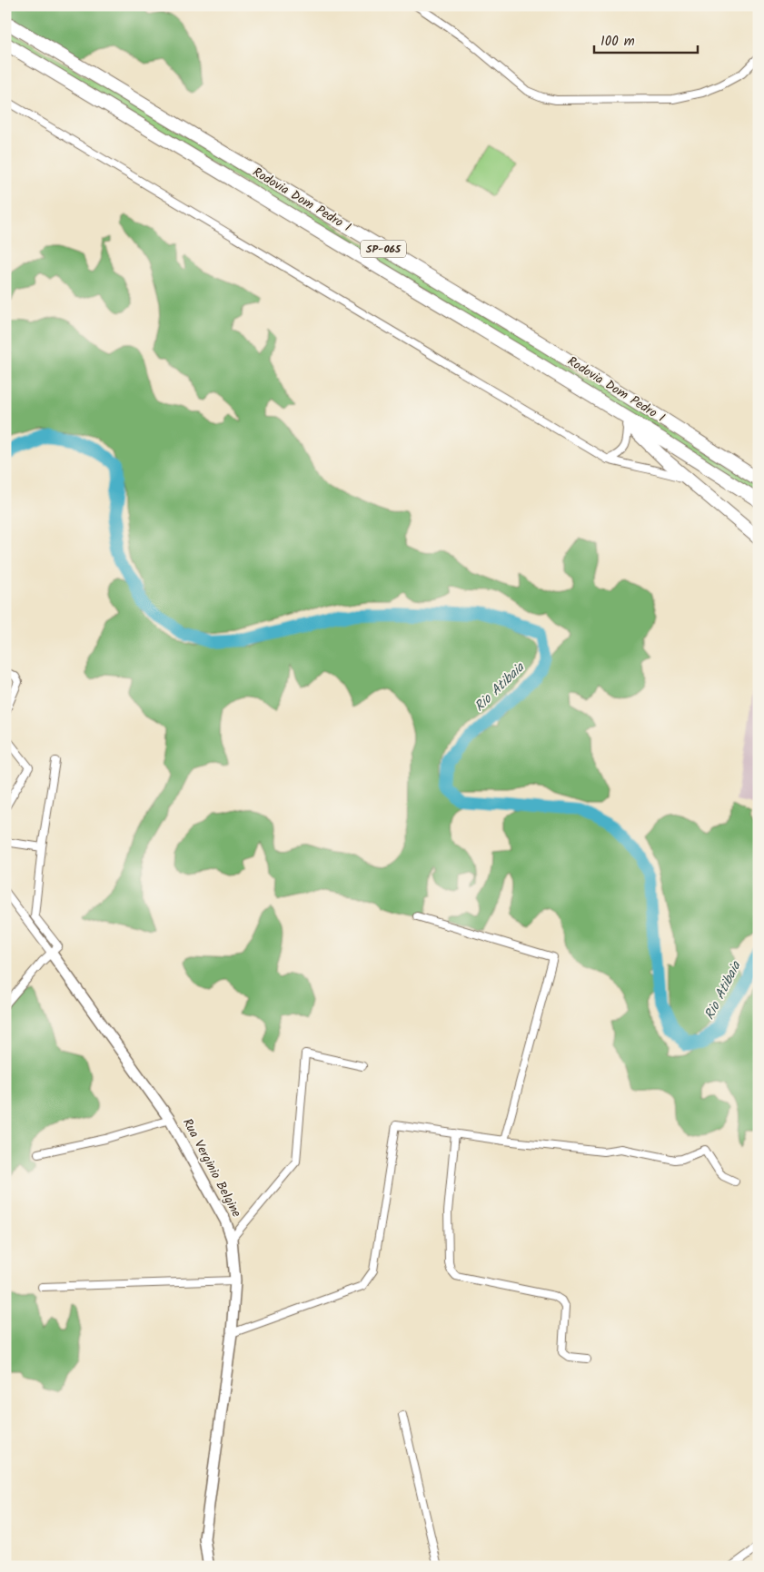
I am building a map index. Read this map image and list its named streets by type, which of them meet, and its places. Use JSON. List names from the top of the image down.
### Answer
{
  "streets": {
    "highway": ["Rodovia Dom Pedro I", "SP-065"],
    "street": ["Rua Verginio Belgine"]
  },
  "water": ["Rio Atibaia"],
  "scale_bar": "100 m"
}
